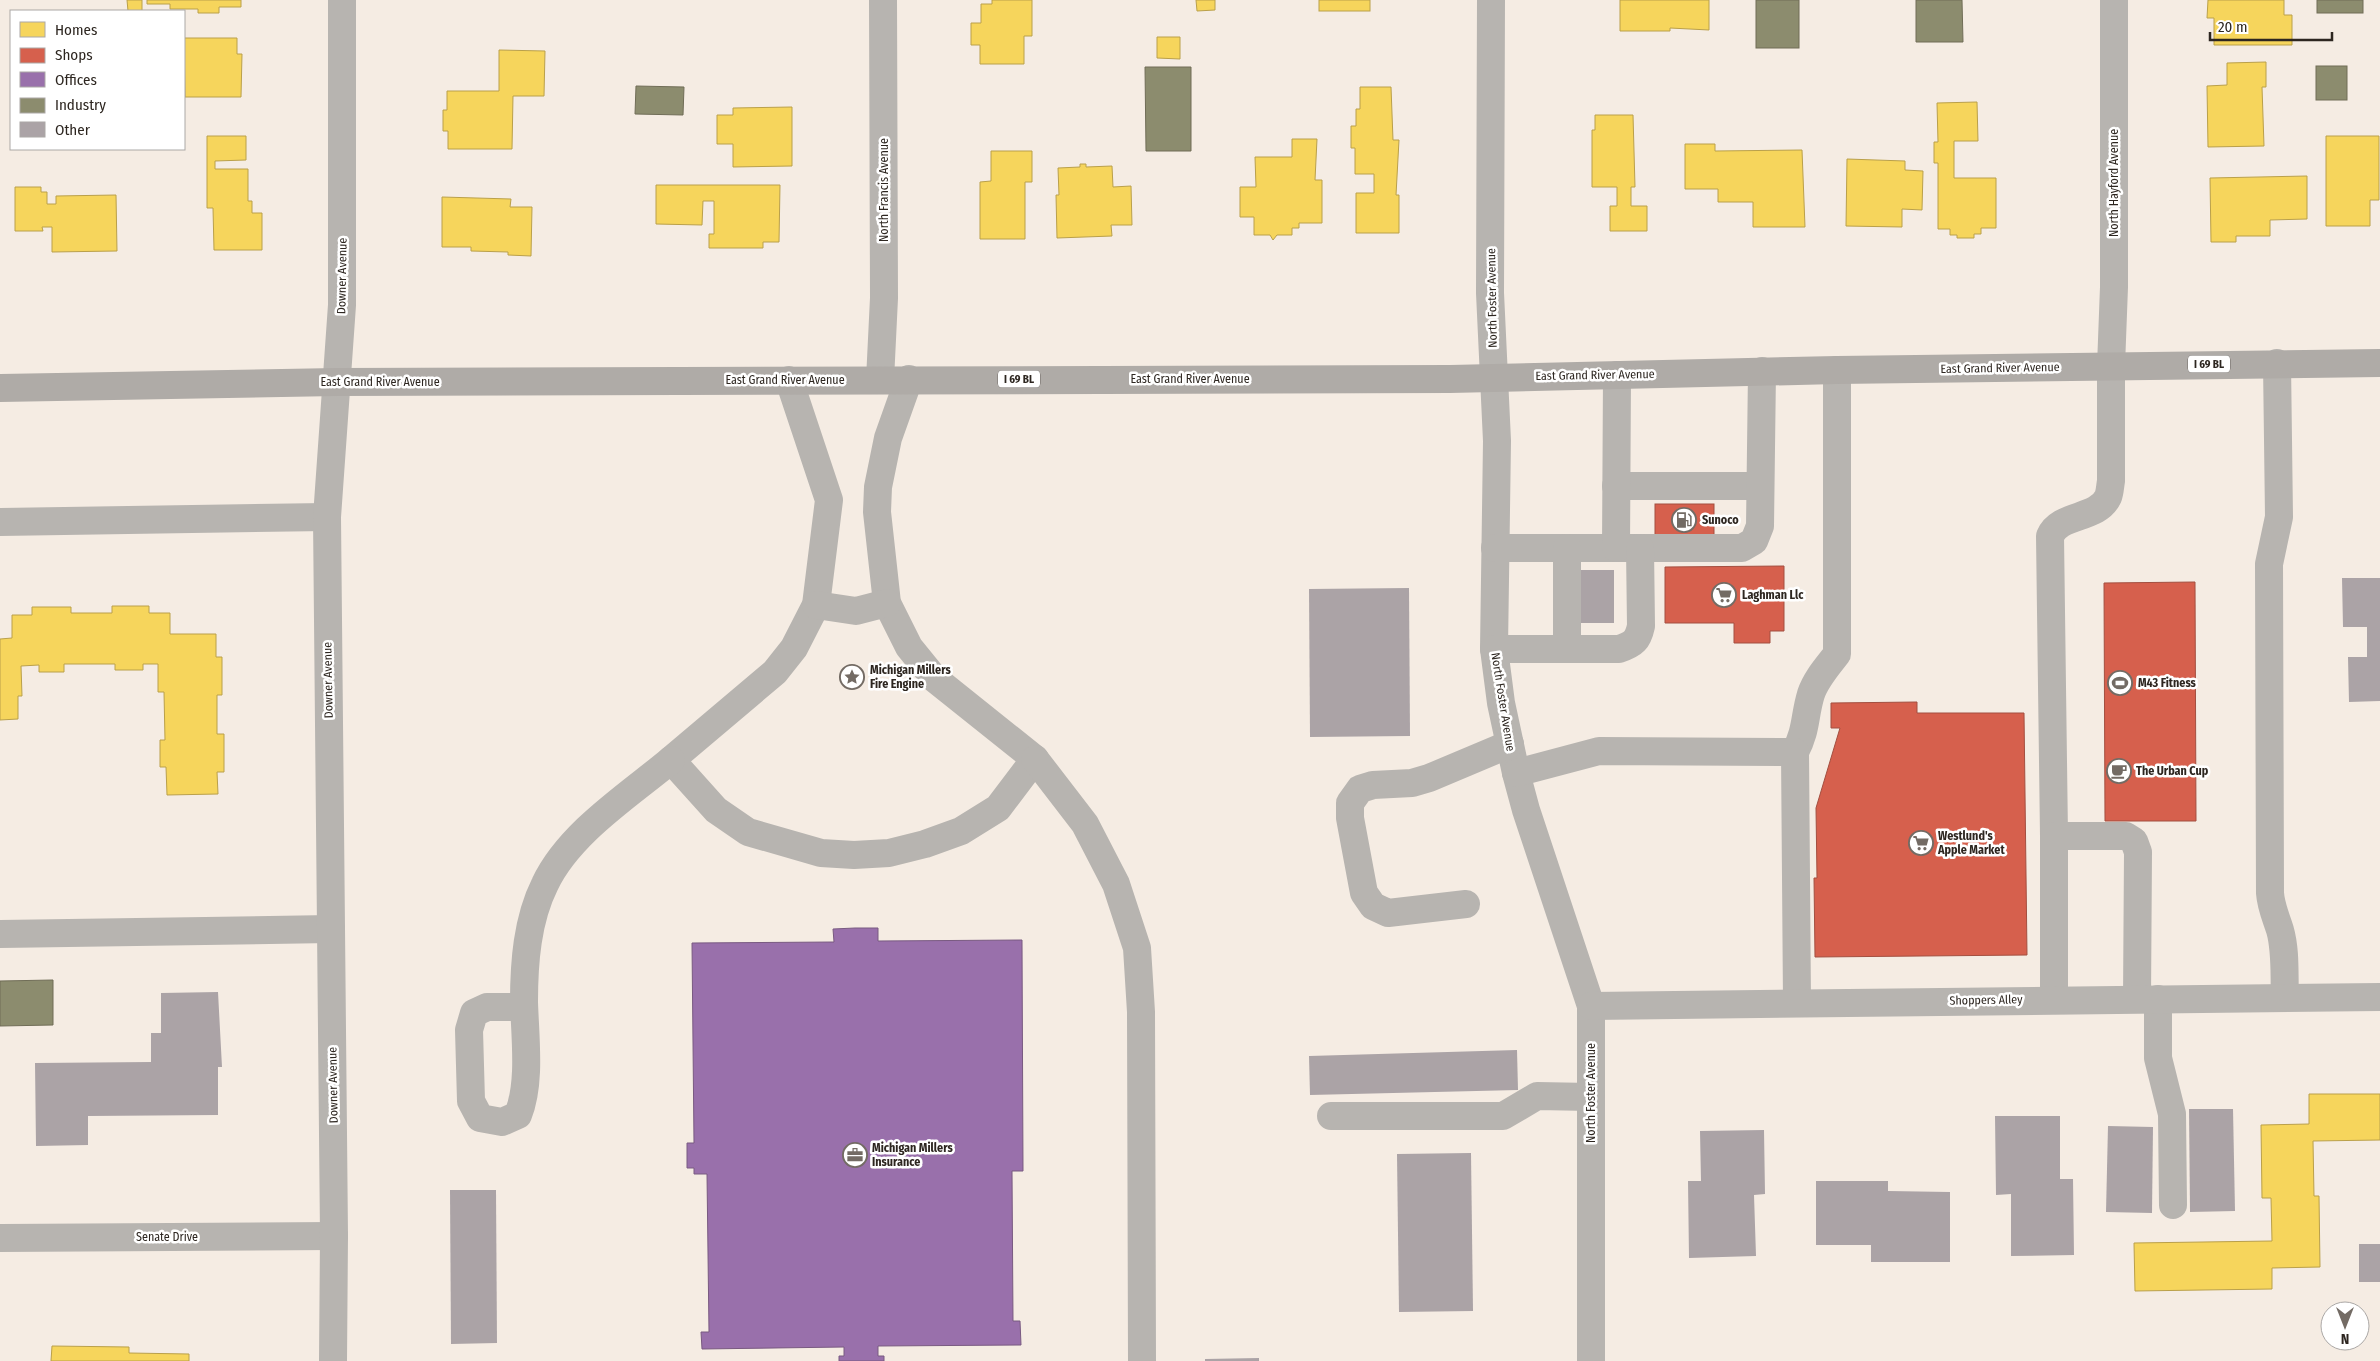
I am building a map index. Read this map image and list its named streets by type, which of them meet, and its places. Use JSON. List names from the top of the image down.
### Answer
{
  "streets": {
    "main road": ["I 69 BL", "East Grand River Avenue"],
    "street": [
      "North Hayford Avenue",
      "North Francis Avenue",
      "Downer Avenue",
      "North Foster Avenue",
      "Shoppers Alley",
      "Senate Drive"
    ]
  },
  "crossings": [
    ["North Hayford Avenue", "East Grand River Avenue"],
    ["North Hayford Avenue", "Shoppers Alley"],
    ["North Francis Avenue", "East Grand River Avenue"],
    ["Downer Avenue", "East Grand River Avenue"],
    ["Downer Avenue", "Senate Drive"],
    ["North Foster Avenue", "East Grand River Avenue"],
    ["North Foster Avenue", "Shoppers Alley"]
  ],
  "places": {
    "fuel station": ["Sunoco"],
    "supermarket": ["Laghman Llc", "Westlund's Apple Market"],
    "place": ["Michigan Millers Fire Engine"],
    "sports": ["M43 Fitness"],
    "cafe": ["The Urban Cup"],
    "office": ["Michigan Millers Insurance"]
  },
  "legend": [
    "Homes",
    "Shops",
    "Offices",
    "Industry",
    "Other"
  ],
  "scale_bar": "20 m",
  "north": "bottom"
}
